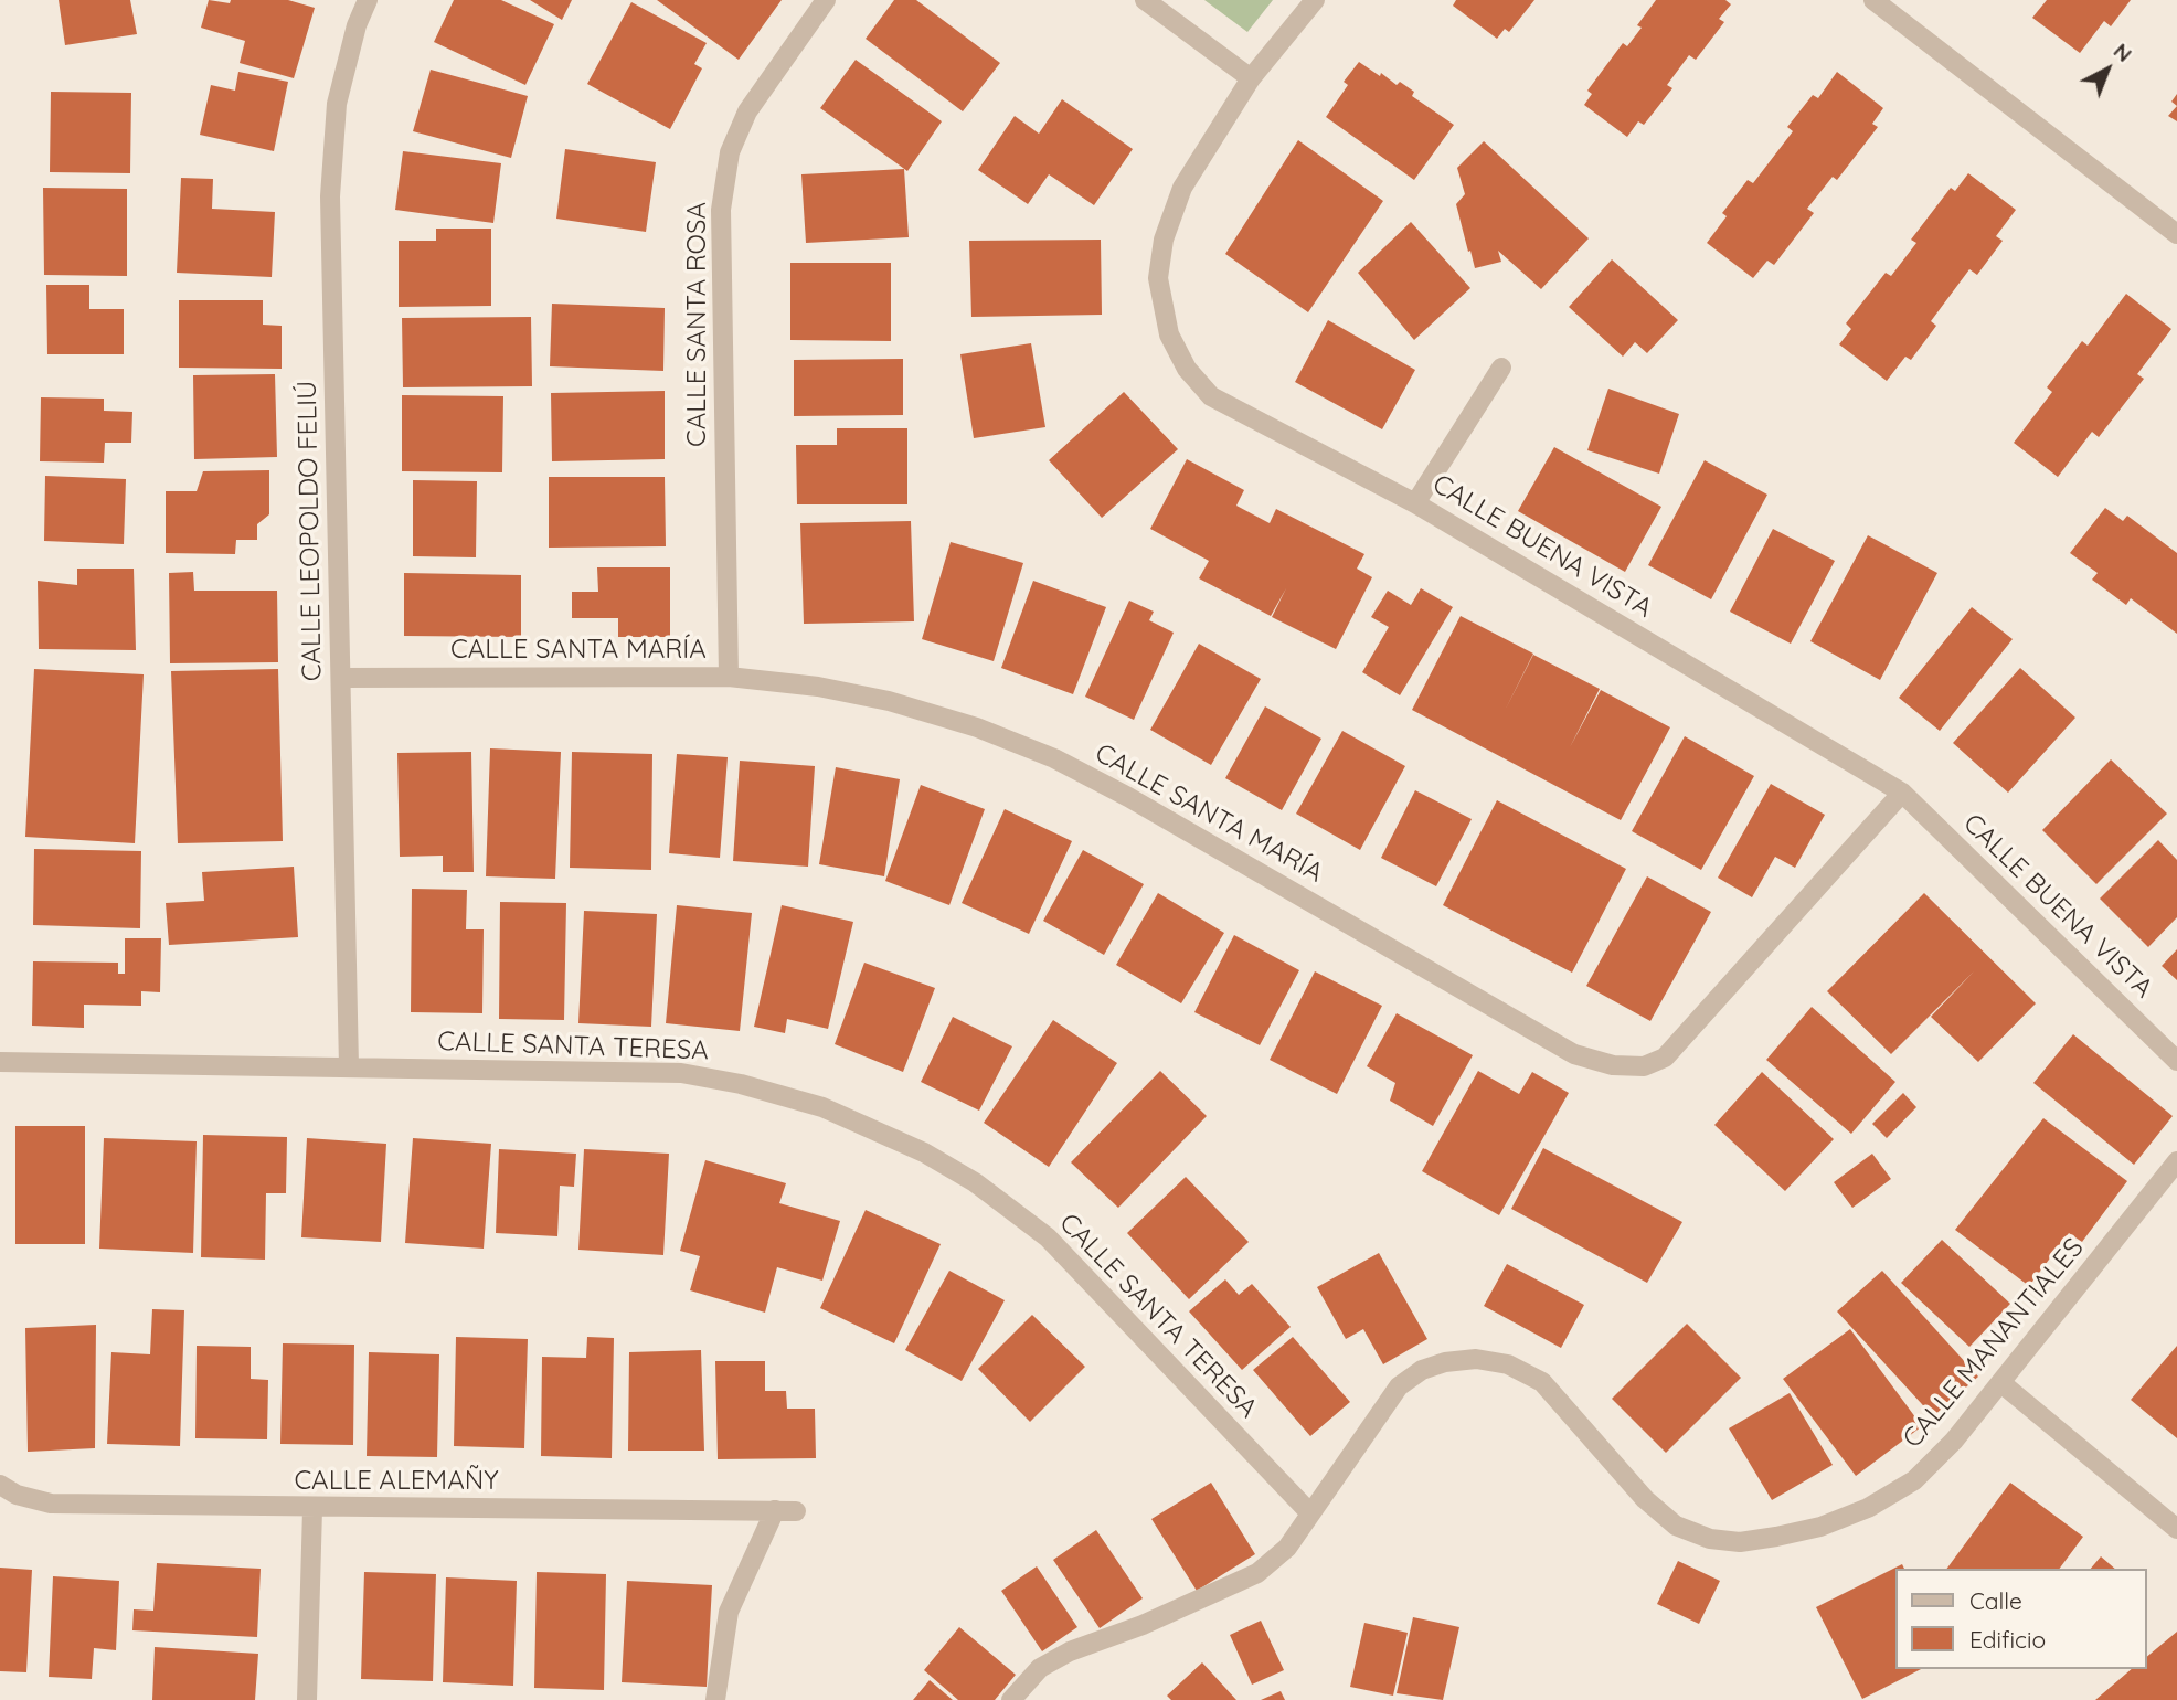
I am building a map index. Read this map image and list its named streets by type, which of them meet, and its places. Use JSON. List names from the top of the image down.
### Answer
{
  "streets": {
    "street": [
      "CALLE SANTA ROSA",
      "CALLE LEOPOLDO FELIÚ",
      "CALLE BUENA VISTA",
      "CALLE SANTA MARÍA",
      "CALLE SANTA TERESA",
      "CALLE MANANTIALES",
      "CALLE ALEMAÑY"
    ]
  },
  "crossings": [
    ["CALLE SANTA ROSA", "CALLE SANTA MARÍA"],
    ["CALLE LEOPOLDO FELIÚ", "CALLE SANTA MARÍA"],
    ["CALLE LEOPOLDO FELIÚ", "CALLE SANTA TERESA"],
    ["CALLE BUENA VISTA", "CALLE SANTA MARÍA"],
    ["CALLE SANTA TERESA", "CALLE MANANTIALES"]
  ],
  "legend": ["Calle", "Edificio"],
  "north": "top right"
}
